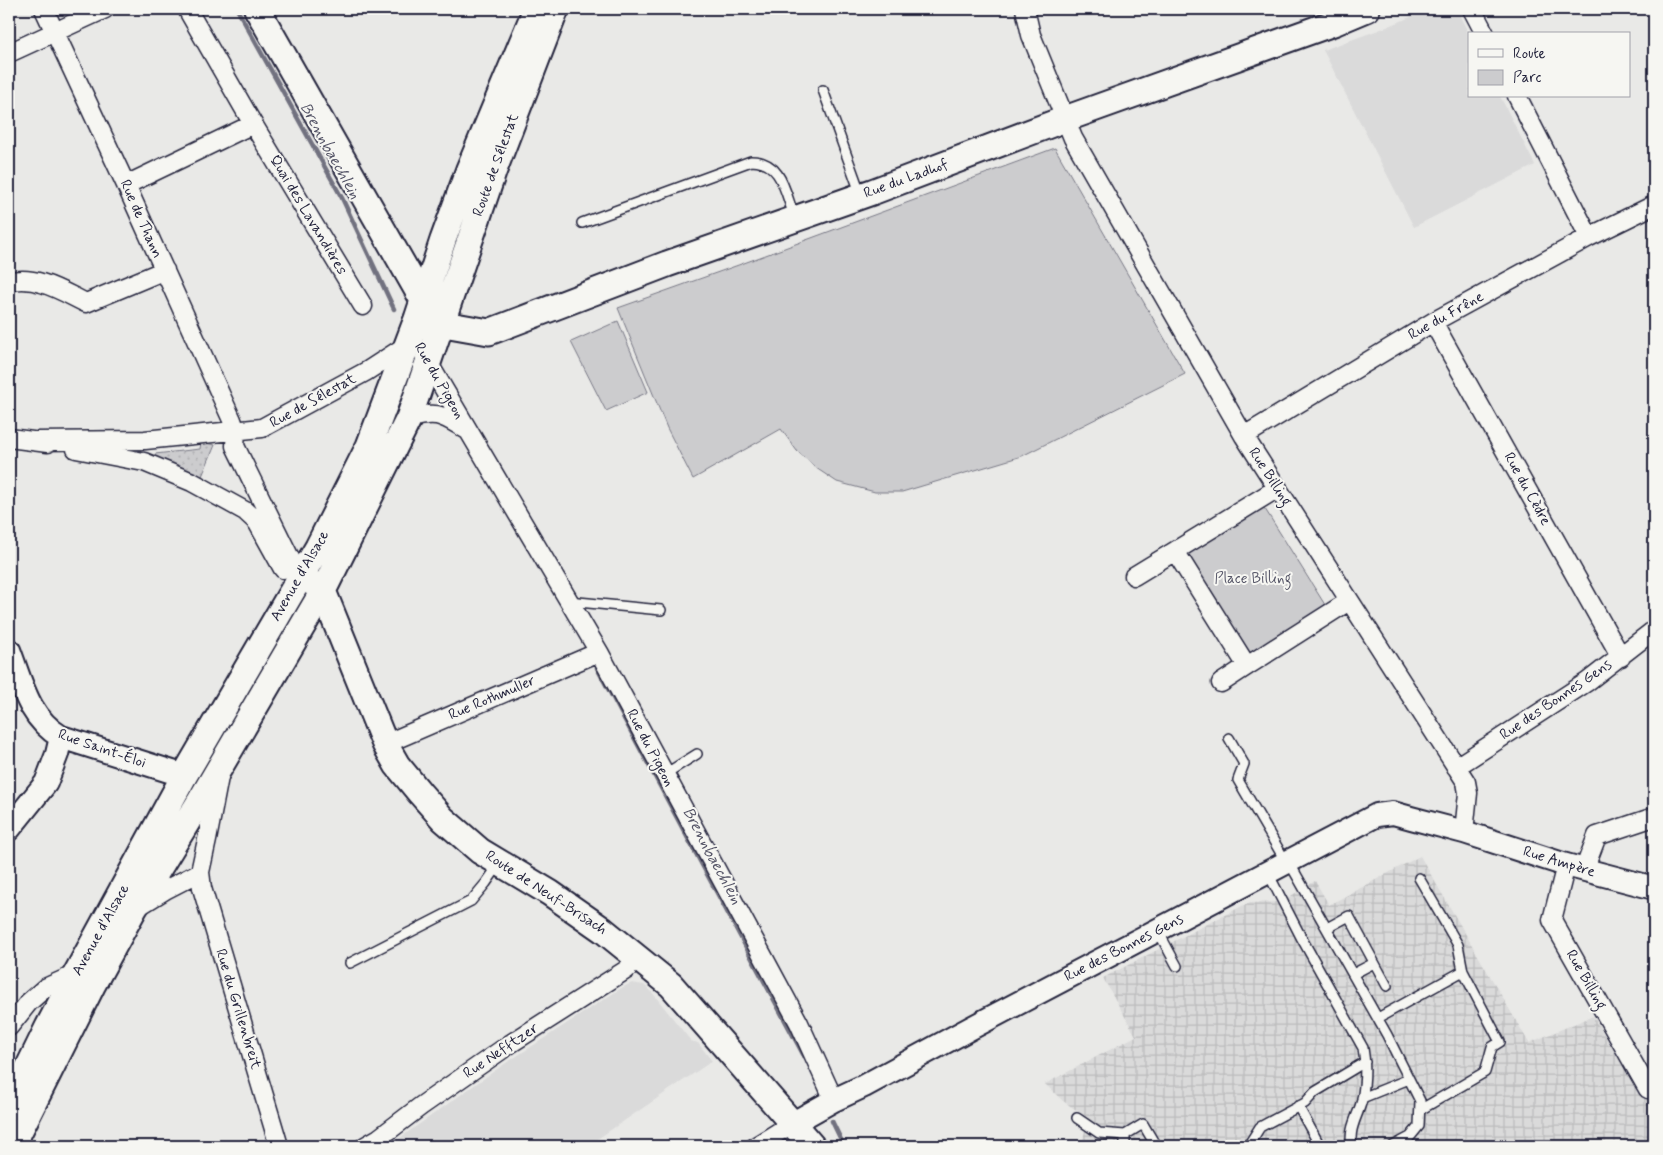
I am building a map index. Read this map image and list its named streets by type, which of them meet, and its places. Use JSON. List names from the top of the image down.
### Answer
{
  "streets": {
    "main road": [
      "Route de Sélestat",
      "Rue du Ladhof",
      "Avenue d'Alsace",
      "Route de Neuf-Brisach"
    ],
    "street": [
      "Quai des Lavandières",
      "Rue de Thann",
      "Rue du Frêne",
      "Rue du Pigeon",
      "Rue de Sélestat",
      "Rue Billing",
      "Rue du Cèdre",
      "Rue Rothmuller",
      "Rue des Bonnes Gens",
      "Rue Saint-Éloi",
      "Rue Ampère",
      "Rue du Grillenbreit",
      "Rue Nefftzer"
    ]
  },
  "crossings": [
    ["Route de Sélestat", "Rue du Ladhof"],
    ["Route de Sélestat", "Rue du Pigeon"],
    ["Route de Sélestat", "Avenue d'Alsace"],
    ["Rue du Ladhof", "Rue Billing"],
    ["Rue du Ladhof", "Avenue d'Alsace"],
    ["Rue de Thann", "Rue de Sélestat"],
    ["Rue du Frêne", "Rue Billing"],
    ["Rue du Frêne", "Rue du Cèdre"],
    ["Rue du Pigeon", "Avenue d'Alsace"],
    ["Rue du Pigeon", "Rue Rothmuller"],
    ["Rue du Pigeon", "Rue des Bonnes Gens"],
    ["Rue de Sélestat", "Avenue d'Alsace"],
    ["Rue Billing", "Rue des Bonnes Gens"],
    ["Rue Billing", "Rue Ampère"],
    ["Rue du Cèdre", "Rue des Bonnes Gens"],
    ["Avenue d'Alsace", "Rue Saint-Éloi"],
    ["Avenue d'Alsace", "Route de Neuf-Brisach"],
    ["Avenue d'Alsace", "Rue du Grillenbreit"],
    ["Rue Rothmuller", "Route de Neuf-Brisach"],
    ["Rue des Bonnes Gens", "Rue Ampère"],
    ["Rue des Bonnes Gens", "Route de Neuf-Brisach"],
    ["Route de Neuf-Brisach", "Rue Nefftzer"]
  ],
  "water": ["Brennbaechlein"],
  "parks": ["Place Billing"],
  "legend": ["Route", "Parc"]
}
